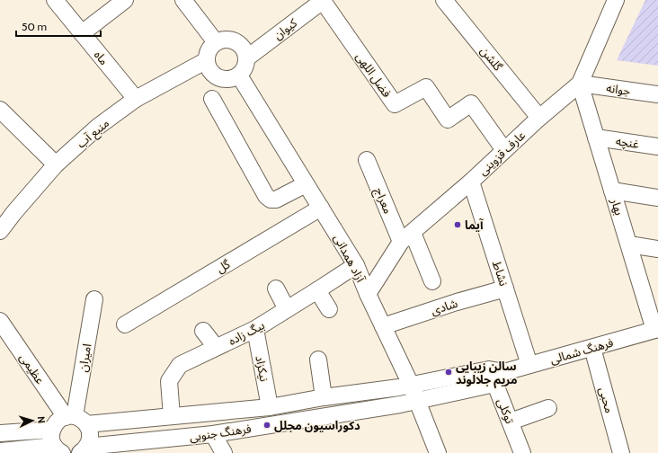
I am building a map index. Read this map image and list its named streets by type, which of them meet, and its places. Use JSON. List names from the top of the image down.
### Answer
{
  "streets": {
    "street": [
      "کیوان",
      "ماه",
      "گلشن",
      "فضل اللهی",
      "جوانه",
      "منبع آب",
      "غنچه",
      "عارف قزوینی",
      "معراج",
      "بهار",
      "آزاد همدانی",
      "گل",
      "نشاط",
      "شادی",
      "بیگ زاده",
      "فرهنگ شمالی",
      "امیران",
      "عظیمی",
      "نیکزاد",
      "محبی",
      "توکلی",
      "فرهنگ جنوبی"
    ]
  },
  "crossings": [
    ["کیوان", "فضل اللهی"],
    ["کیوان", "منبع آب"],
    ["کیوان", "آزاد همدانی"],
    ["ماه", "منبع آب"],
    ["گلشن", "عارف قزوینی"],
    ["فضل اللهی", "عارف قزوینی"],
    ["جوانه", "عارف قزوینی"],
    ["جوانه", "بهار"],
    ["منبع آب", "آزاد همدانی"],
    ["غنچه", "بهار"],
    ["عارف قزوینی", "معراج"],
    ["عارف قزوینی", "بهار"],
    ["عارف قزوینی", "آزاد همدانی"],
    ["عارف قزوینی", "نشاط"],
    ["بهار", "فرهنگ شمالی"],
    ["آزاد همدانی", "گل"],
    ["آزاد همدانی", "شادی"],
    ["آزاد همدانی", "بیگ زاده"],
    ["آزاد همدانی", "فرهنگ شمالی"],
    ["آزاد همدانی", "فرهنگ جنوبی"],
    ["نشاط", "شادی"],
    ["نشاط", "فرهنگ شمالی"],
    ["بیگ زاده", "نیکزاد"],
    ["بیگ زاده", "فرهنگ جنوبی"],
    ["فرهنگ شمالی", "محبی"],
    ["فرهنگ شمالی", "توکلی"],
    ["فرهنگ شمالی", "فرهنگ جنوبی"],
    ["امیران", "عظیمی"],
    ["امیران", "فرهنگ جنوبی"],
    ["عظیمی", "فرهنگ جنوبی"],
    ["نیکزاد", "فرهنگ جنوبی"]
  ],
  "places": ["آيما", "سالن زیبایی مریم جلالوند", "دکوراسیون مجلل"],
  "scale_bar": "50 m",
  "north": "right"
}
